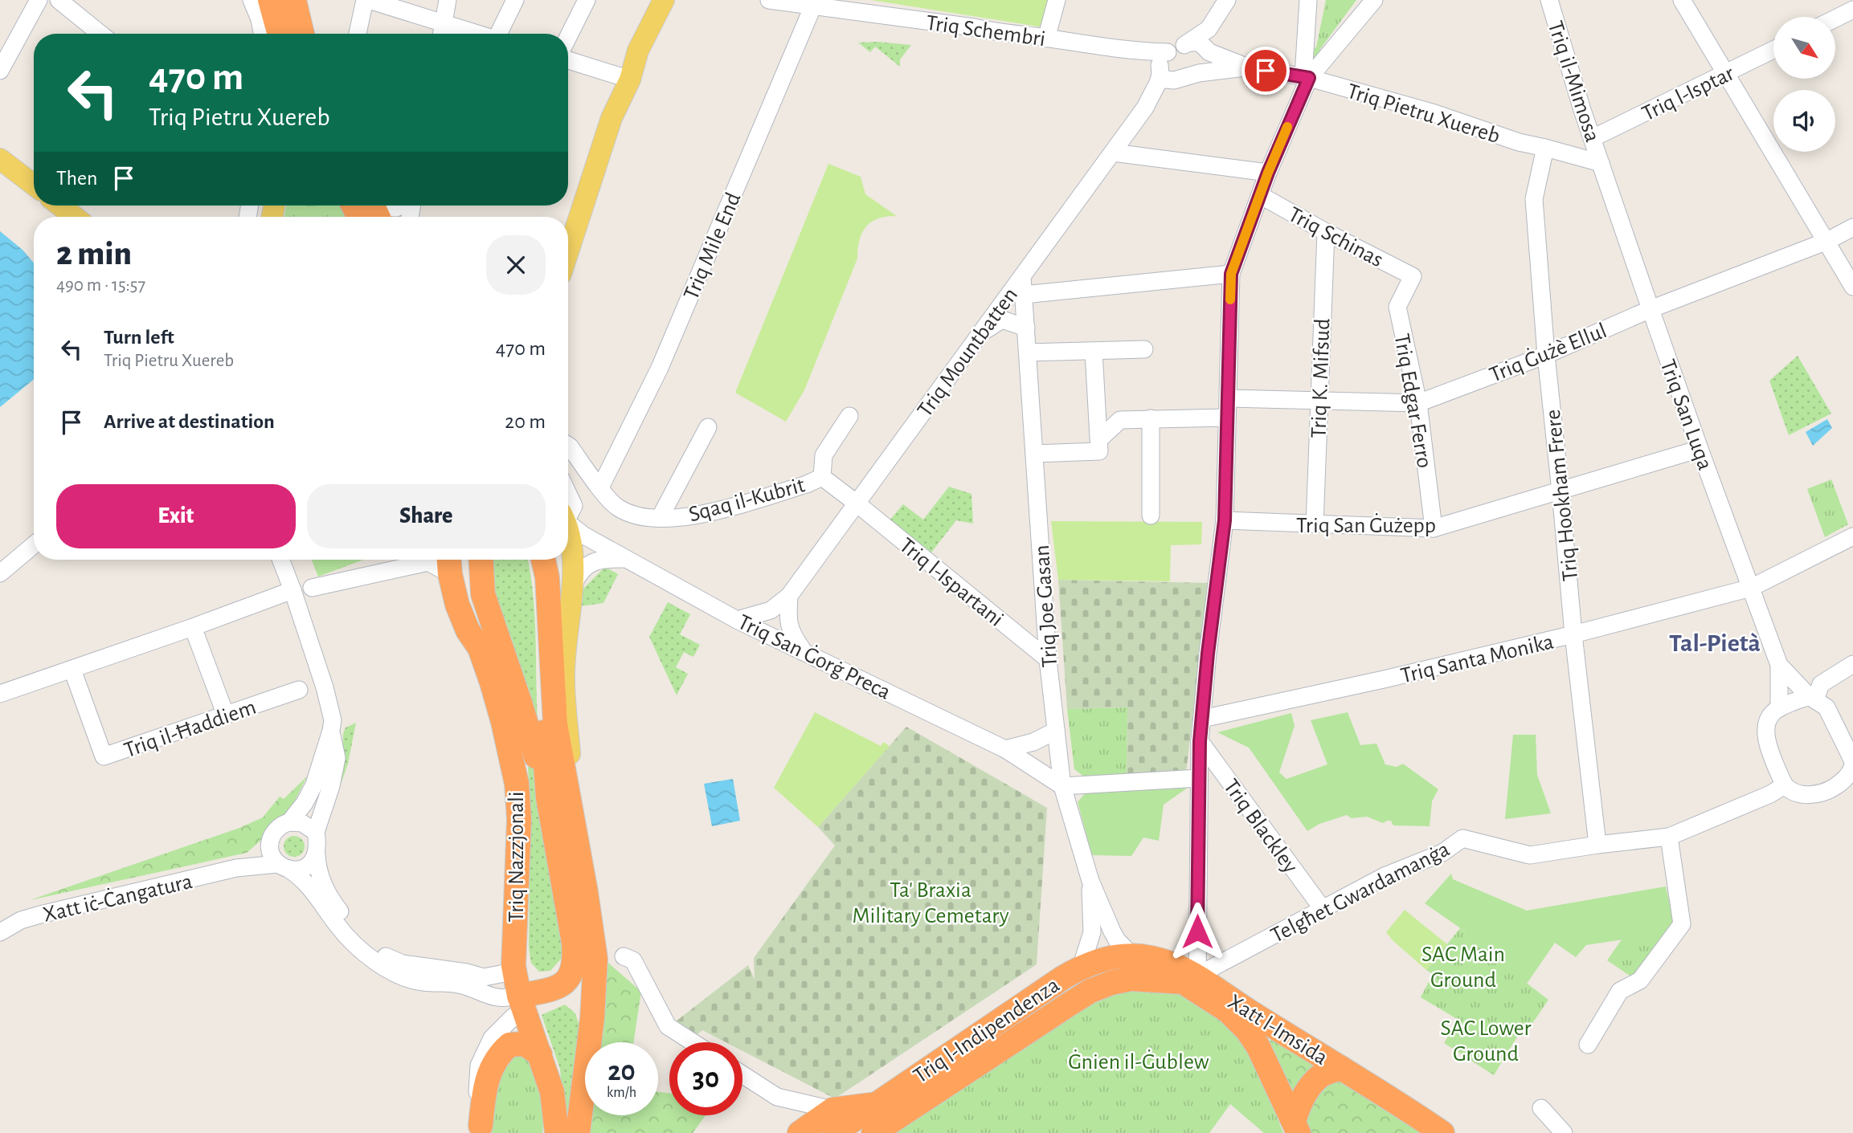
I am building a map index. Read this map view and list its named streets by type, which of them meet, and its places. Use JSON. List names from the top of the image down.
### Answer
{
  "streets": {
    "highway": ["Triq Nazzjonali", "Xatt l-Imsida", "Triq l-Indipendenza"],
    "street": [
      "Triq Schembri",
      "Triq il-Mimosa",
      "Triq l-Isptar",
      "Triq Pietru Xuereb",
      "Triq Schinas",
      "Triq Mile End",
      "Triq Mountbatten",
      "Triq Ġużè Ellul",
      "Triq K. Mifsud",
      "Triq Edgar Ferro",
      "Triq San Luqa",
      "Triq Hookham Frere",
      "Sqaq il-Kubrit",
      "Triq San Ġużepp",
      "Triq l-Ispartani",
      "Triq Joe Gasan",
      "Triq San Ġorġ Preca",
      "Triq Santa Monika",
      "Triq il-Ħaddiem",
      "Triq Blackley",
      "Telgħet Gwardamanġa",
      "Xatt iċ-Ċangatura"
    ]
  },
  "crossings": [
    ["Triq Schembri", "Triq Pietru Xuereb"],
    ["Triq Schembri", "Triq Mile End"],
    ["Triq Schembri", "Triq Mountbatten"],
    ["Triq il-Mimosa", "Triq l-Isptar"],
    ["Triq il-Mimosa", "Triq Pietru Xuereb"],
    ["Triq il-Mimosa", "Triq San Luqa"],
    ["Triq Pietru Xuereb", "Triq Mountbatten"],
    ["Triq Pietru Xuereb", "Triq San Luqa"],
    ["Triq Pietru Xuereb", "Triq Hookham Frere"],
    ["Triq Schinas", "Triq K. Mifsud"],
    ["Triq Schinas", "Triq Edgar Ferro"],
    ["Triq Mile End", "Sqaq il-Kubrit"],
    ["Triq Mountbatten", "Sqaq il-Kubrit"],
    ["Triq Mountbatten", "Triq l-Ispartani"],
    ["Triq Mountbatten", "Triq Joe Gasan"],
    ["Triq Mountbatten", "Triq San Ġorġ Preca"],
    ["Triq Ġużè Ellul", "Triq K. Mifsud"],
    ["Triq Ġużè Ellul", "Triq Edgar Ferro"],
    ["Triq Ġużè Ellul", "Triq San Luqa"],
    ["Triq Ġużè Ellul", "Triq Hookham Frere"],
    ["Triq K. Mifsud", "Triq San Ġużepp"],
    ["Triq Edgar Ferro", "Triq San Ġużepp"],
    ["Triq San Luqa", "Triq San Ġużepp"],
    ["Triq San Luqa", "Triq Santa Monika"],
    ["Triq Hookham Frere", "Triq San Ġużepp"],
    ["Triq Hookham Frere", "Triq Santa Monika"],
    ["Triq Hookham Frere", "Telgħet Gwardamanġa"],
    ["Sqaq il-Kubrit", "Triq l-Ispartani"],
    ["Triq l-Ispartani", "Triq Joe Gasan"],
    ["Triq Joe Gasan", "Triq San Ġorġ Preca"],
    ["Triq Joe Gasan", "Xatt l-Imsida"],
    ["Triq Joe Gasan", "Triq l-Indipendenza"],
    ["Triq Blackley", "Telgħet Gwardamanġa"],
    ["Telgħet Gwardamanġa", "Xatt l-Imsida"],
    ["Xatt l-Imsida", "Triq l-Indipendenza"]
  ],
  "districts": ["Tal-Pietà"],
  "parks": [
    "Ta' Braxia Military Cemetary",
    "SAC Main Ground",
    "SAC Lower Ground",
    "Ġnien il-Ġublew"
  ],
  "north": "bottom right",
  "page": {
    "turn": ["470 m", "Triq Pietru Xuereb"],
    "then": "Then",
    "heading": ["2 min", "490 m · 15:57"],
    "list": [
      {
        "name": "Turn left",
        "note": "Triq Pietru Xuereb",
        "value": "470 m"
      },
      {
        "name": "Arrive at destination",
        "value": "20 m"
      }
    ],
    "buttons": ["Exit", "Share"],
    "speed": "20 km/h",
    "limit": "30"
  }
}
